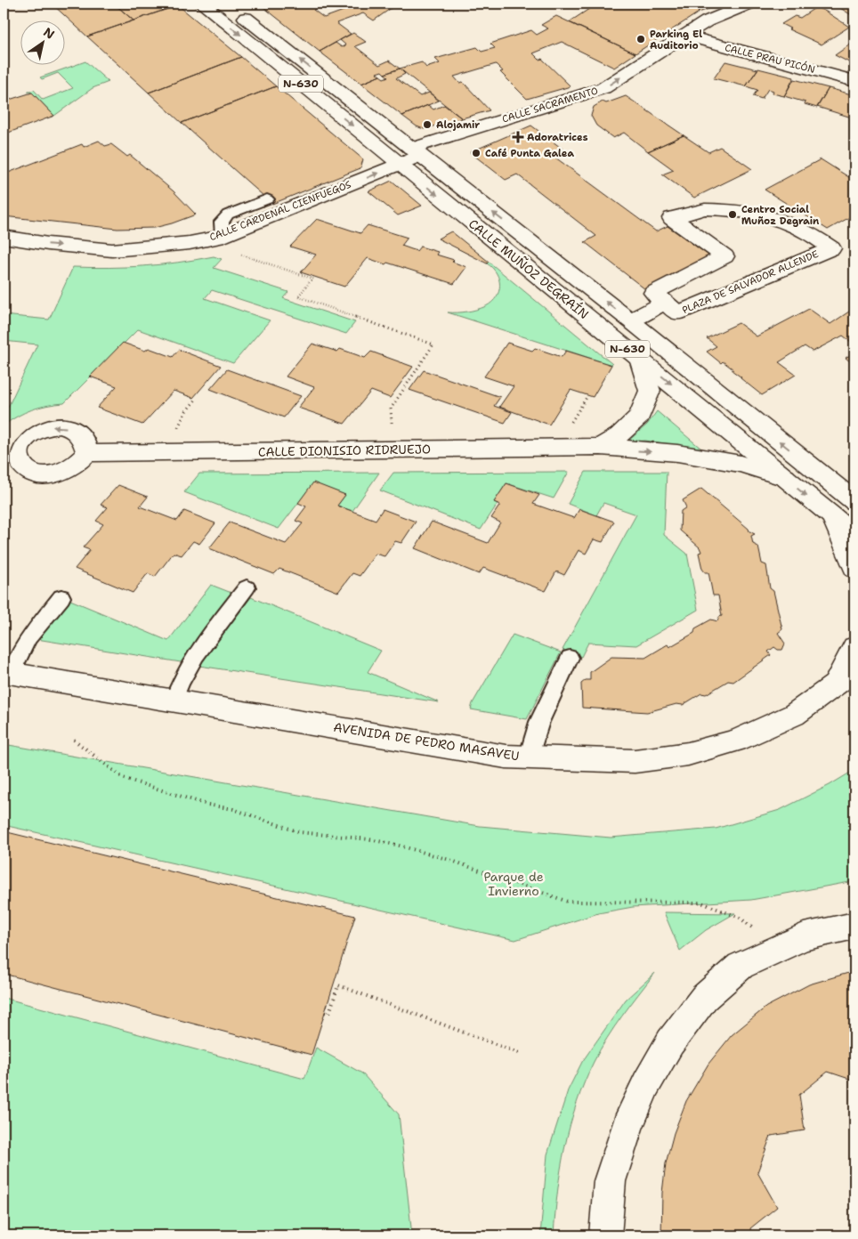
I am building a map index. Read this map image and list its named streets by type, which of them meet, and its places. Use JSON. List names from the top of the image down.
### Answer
{
  "streets": {
    "main road": [
      "CALLE PRAU PICÓN",
      "N-630",
      "CALLE SACRAMENTO",
      "CALLE CARDENAL CIENFUEGOS",
      "CALLE MUÑOZ DEGRAÍN",
      "PLAZA DE SALVADOR ALLENDE",
      "CALLE DIONISIO RIDRUEJO",
      "AVENIDA DE PEDRO MASAVEU"
    ]
  },
  "crossings": [
    ["CALLE PRAU PICÓN", "CALLE SACRAMENTO"],
    ["CALLE SACRAMENTO", "CALLE CARDENAL CIENFUEGOS"],
    ["CALLE SACRAMENTO", "CALLE MUÑOZ DEGRAÍN"],
    ["CALLE CARDENAL CIENFUEGOS", "CALLE MUÑOZ DEGRAÍN"],
    ["CALLE MUÑOZ DEGRAÍN", "PLAZA DE SALVADOR ALLENDE"],
    ["CALLE MUÑOZ DEGRAÍN", "CALLE DIONISIO RIDRUEJO"]
  ],
  "one_way": ["CALLE SACRAMENTO", "CALLE CARDENAL CIENFUEGOS"],
  "parks": ["Parque de Invierno"],
  "places": {
    "other": [
      "Parking El Auditorio",
      "Alojamir",
      "Café Punta Galea",
      "Centro Social Muñoz Degrain"
    ],
    "health": ["Adoratrices"]
  },
  "north": "top right"
}
